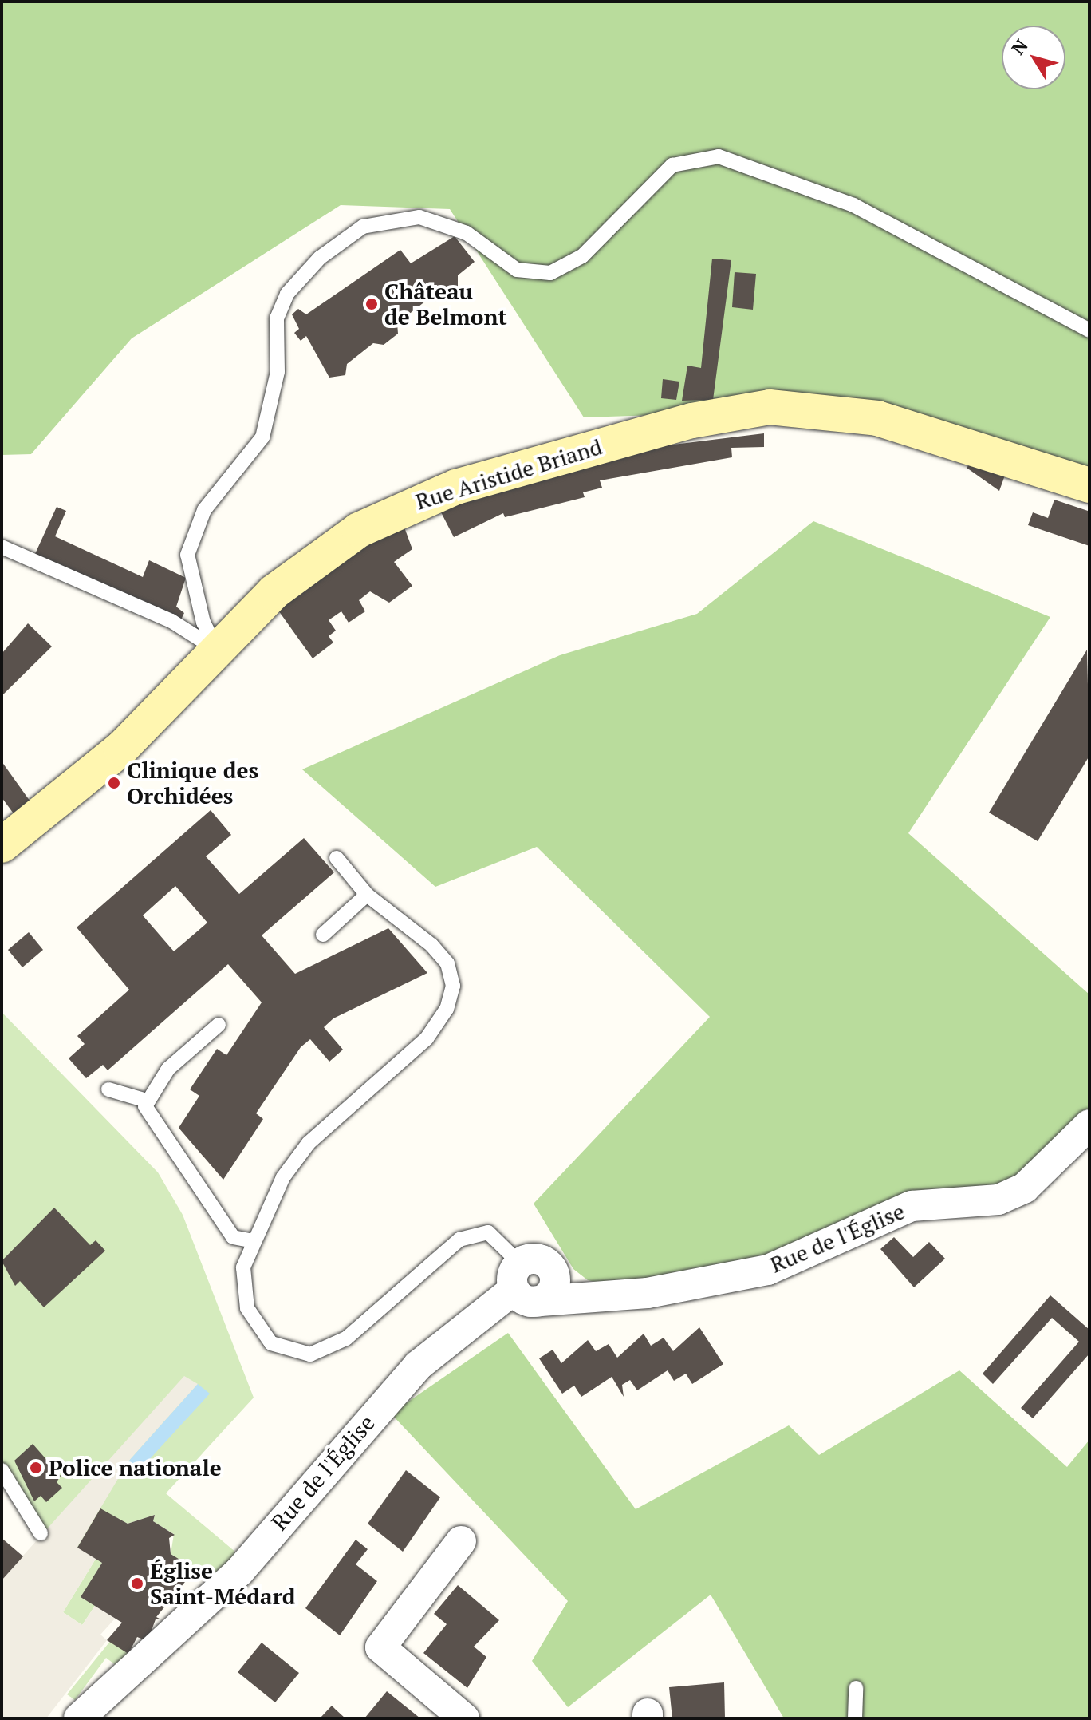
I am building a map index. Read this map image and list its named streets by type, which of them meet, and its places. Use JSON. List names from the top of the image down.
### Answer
{
  "streets": {
    "street": ["Rue Aristide Briand", "Rue de l'Église"]
  },
  "places": [
    "Château de Belmont",
    "Clinique des Orchidées",
    "Police nationale",
    "Église Saint-Médard"
  ],
  "north": "top left"
}
